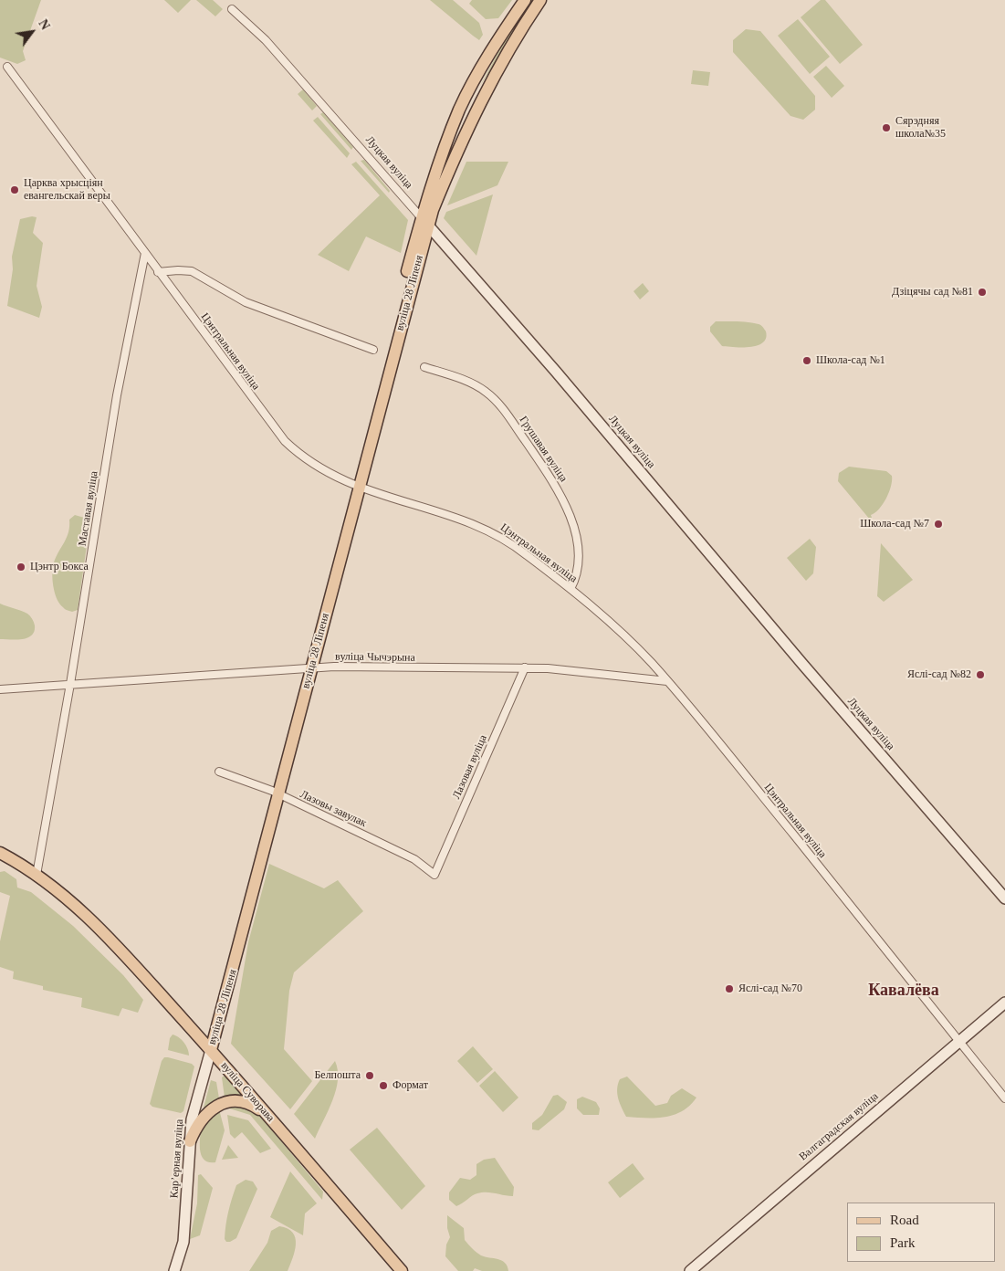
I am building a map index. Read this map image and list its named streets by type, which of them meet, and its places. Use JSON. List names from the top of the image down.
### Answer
{
  "streets": {
    "main road": [
      "Луцкая вуліца",
      "вуліца 28 Ліпеня",
      "вуліца Суворава",
      "Валгаградская вуліца",
      "Карʼерная вуліца"
    ],
    "street": [
      "Цэнтральная вуліца",
      "Грушавая вуліца",
      "Маставая вуліца",
      "вуліца Чычэрына",
      "Лазовая вуліца",
      "Лазовы завулак"
    ]
  },
  "crossings": [
    ["Луцкая вуліца", "вуліца 28 Ліпеня"],
    ["вуліца 28 Ліпеня", "Цэнтральная вуліца"],
    ["вуліца 28 Ліпеня", "вуліца Чычэрына"],
    ["вуліца 28 Ліпеня", "Лазовы завулак"],
    ["вуліца 28 Ліпеня", "вуліца Суворава"],
    ["вуліца 28 Ліпеня", "Карʼерная вуліца"],
    ["Цэнтральная вуліца", "Грушавая вуліца"],
    ["Цэнтральная вуліца", "Маставая вуліца"],
    ["Цэнтральная вуліца", "вуліца Чычэрына"],
    ["Цэнтральная вуліца", "Валгаградская вуліца"],
    ["Маставая вуліца", "вуліца Чычэрына"],
    ["Маставая вуліца", "вуліца Суворава"],
    ["вуліца Чычэрына", "Лазовая вуліца"],
    ["Лазовая вуліца", "Лазовы завулак"],
    ["вуліца Суворава", "Карʼерная вуліца"]
  ],
  "districts": ["Кавалёва"],
  "places": [
    "Сярэдняя школа№35",
    "Царква хрысціян евангельскай веры",
    "Дзіцячы сад №81",
    "Школа-сад №1",
    "Школа-сад №7",
    "Цэнтр Бокса",
    "Яслі-сад №82",
    "Яслі-сад №70",
    "Белпошта",
    "Формат"
  ],
  "legend": ["Road", "Park"],
  "north": "top right"
}
